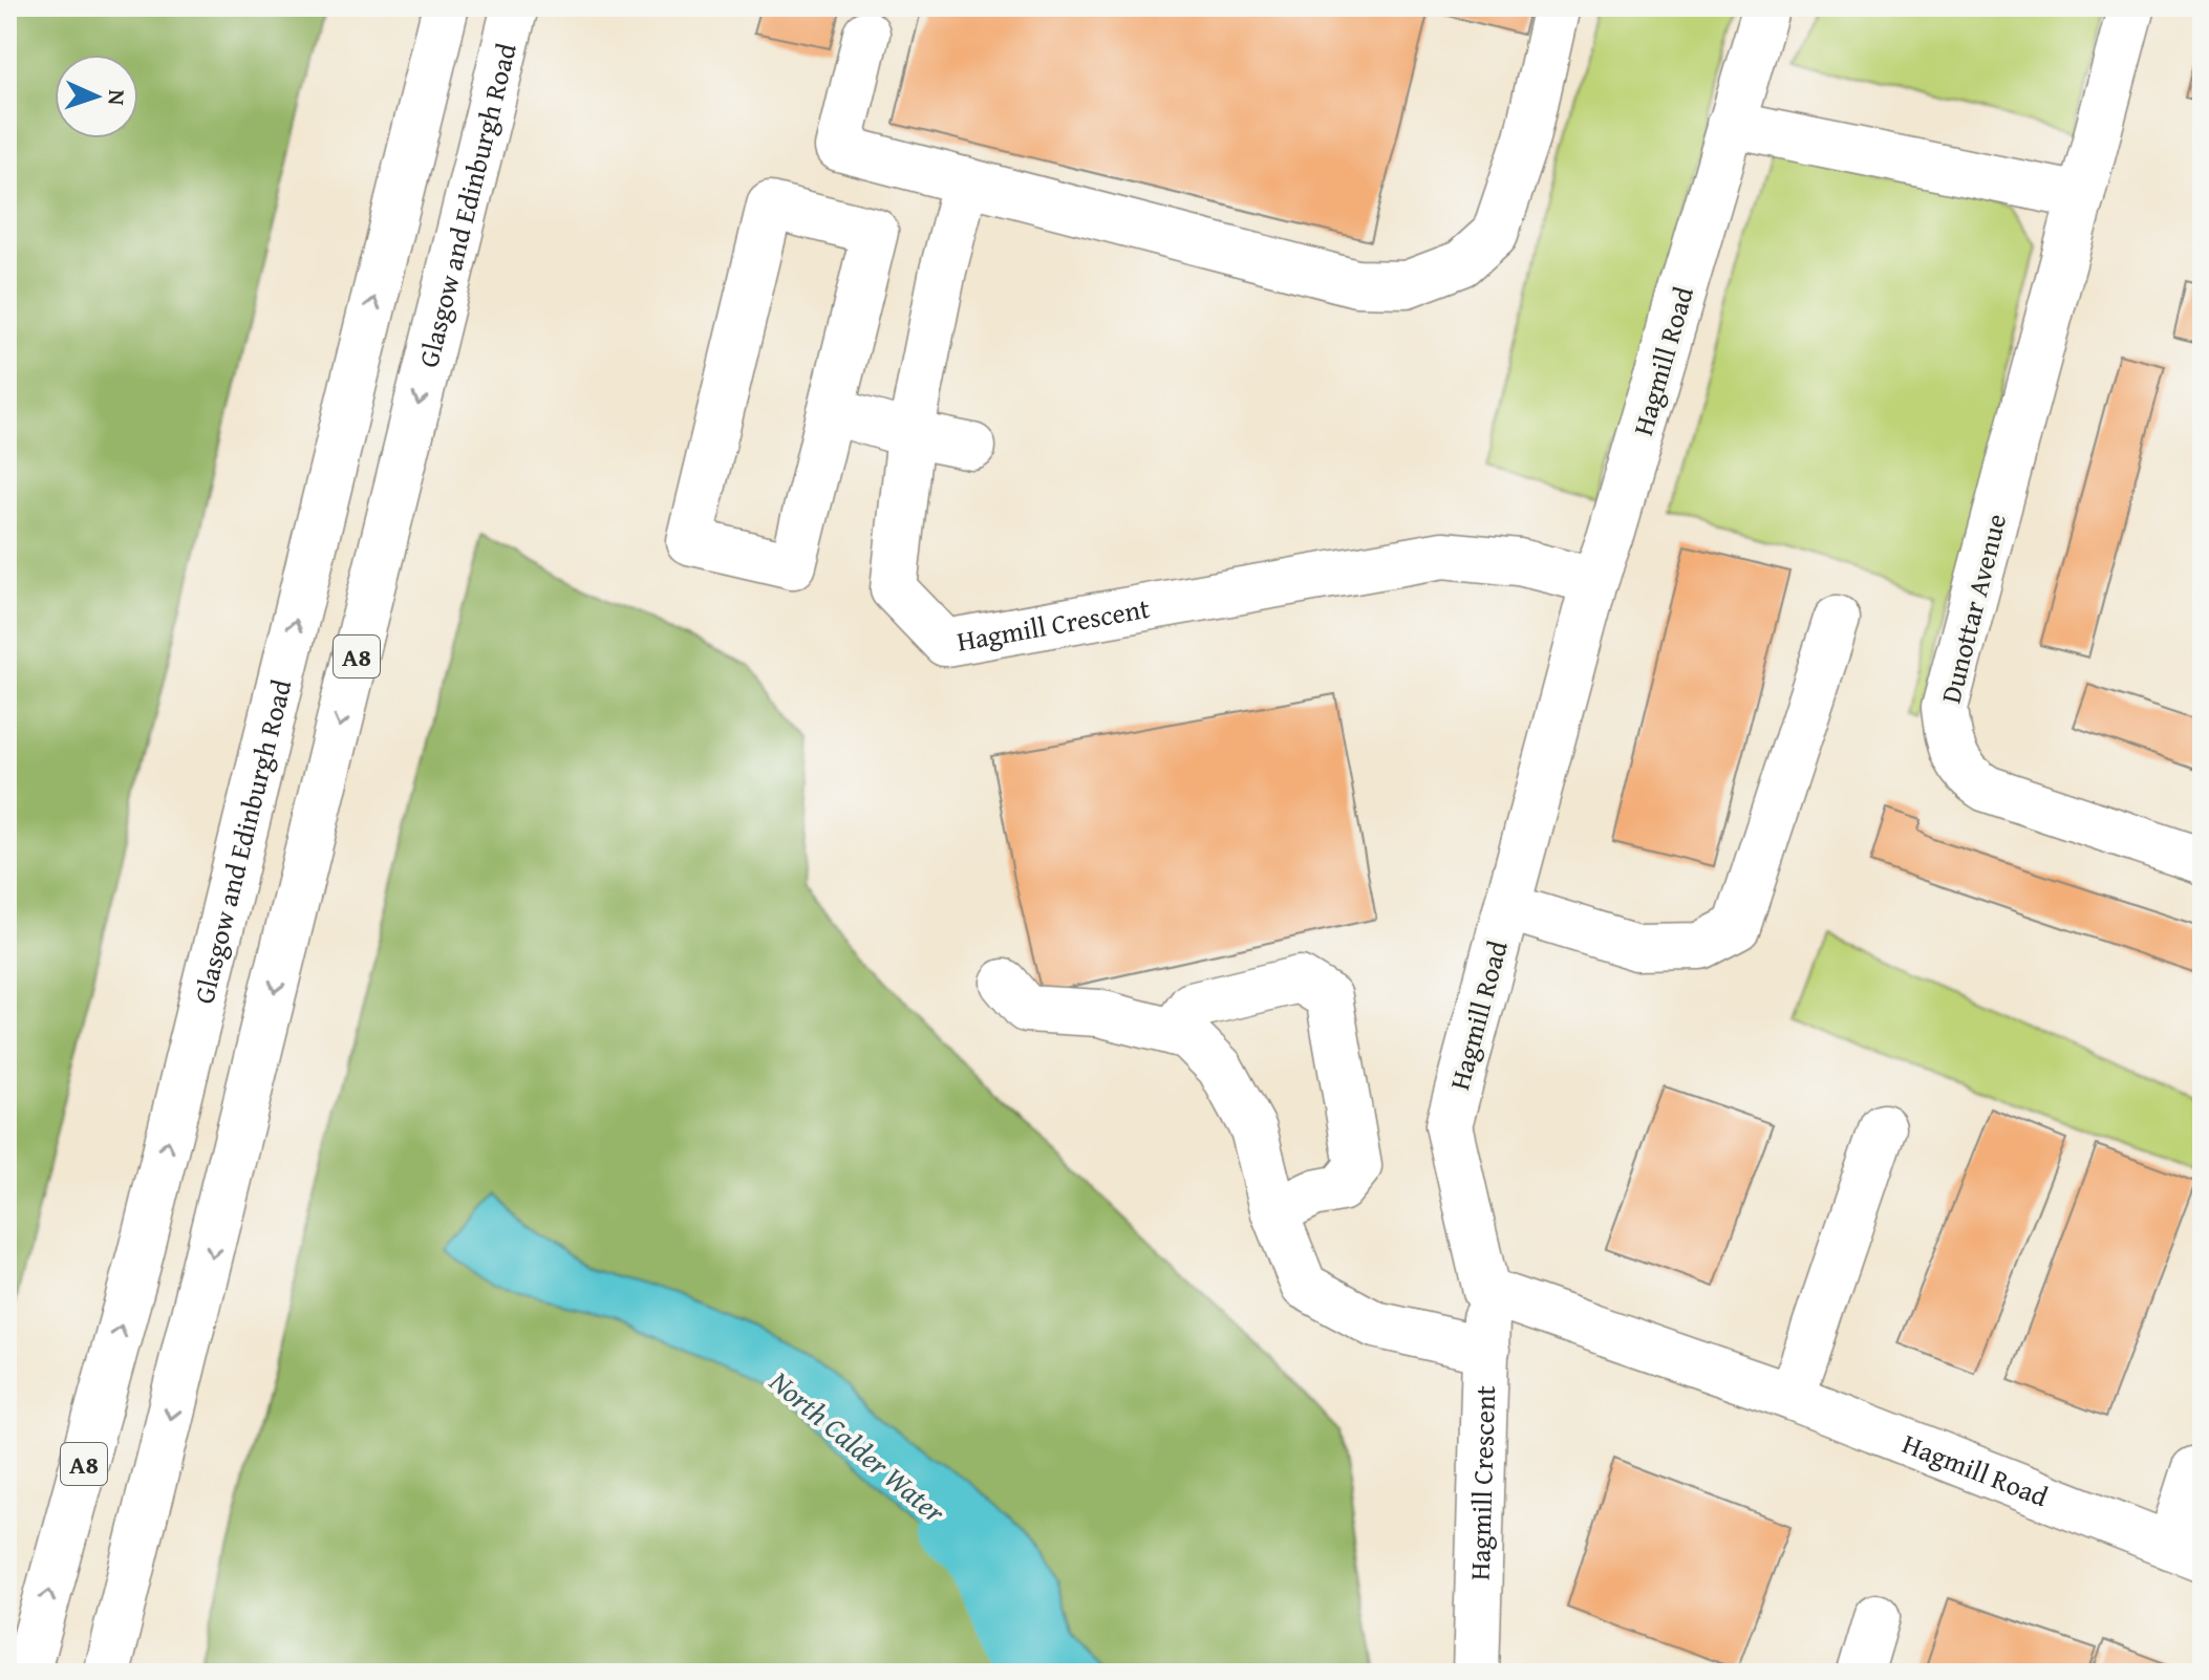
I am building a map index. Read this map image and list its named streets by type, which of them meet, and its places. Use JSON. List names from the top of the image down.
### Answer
{
  "streets": {
    "main road": [
      "Glasgow and Edinburgh Road",
      "Hagmill Road",
      "Dunottar Avenue",
      "Hagmill Crescent",
      "A8"
    ]
  },
  "crossings": [
    ["Hagmill Road", "Hagmill Crescent"]
  ],
  "water": ["North Calder Water"],
  "north": "right"
}
